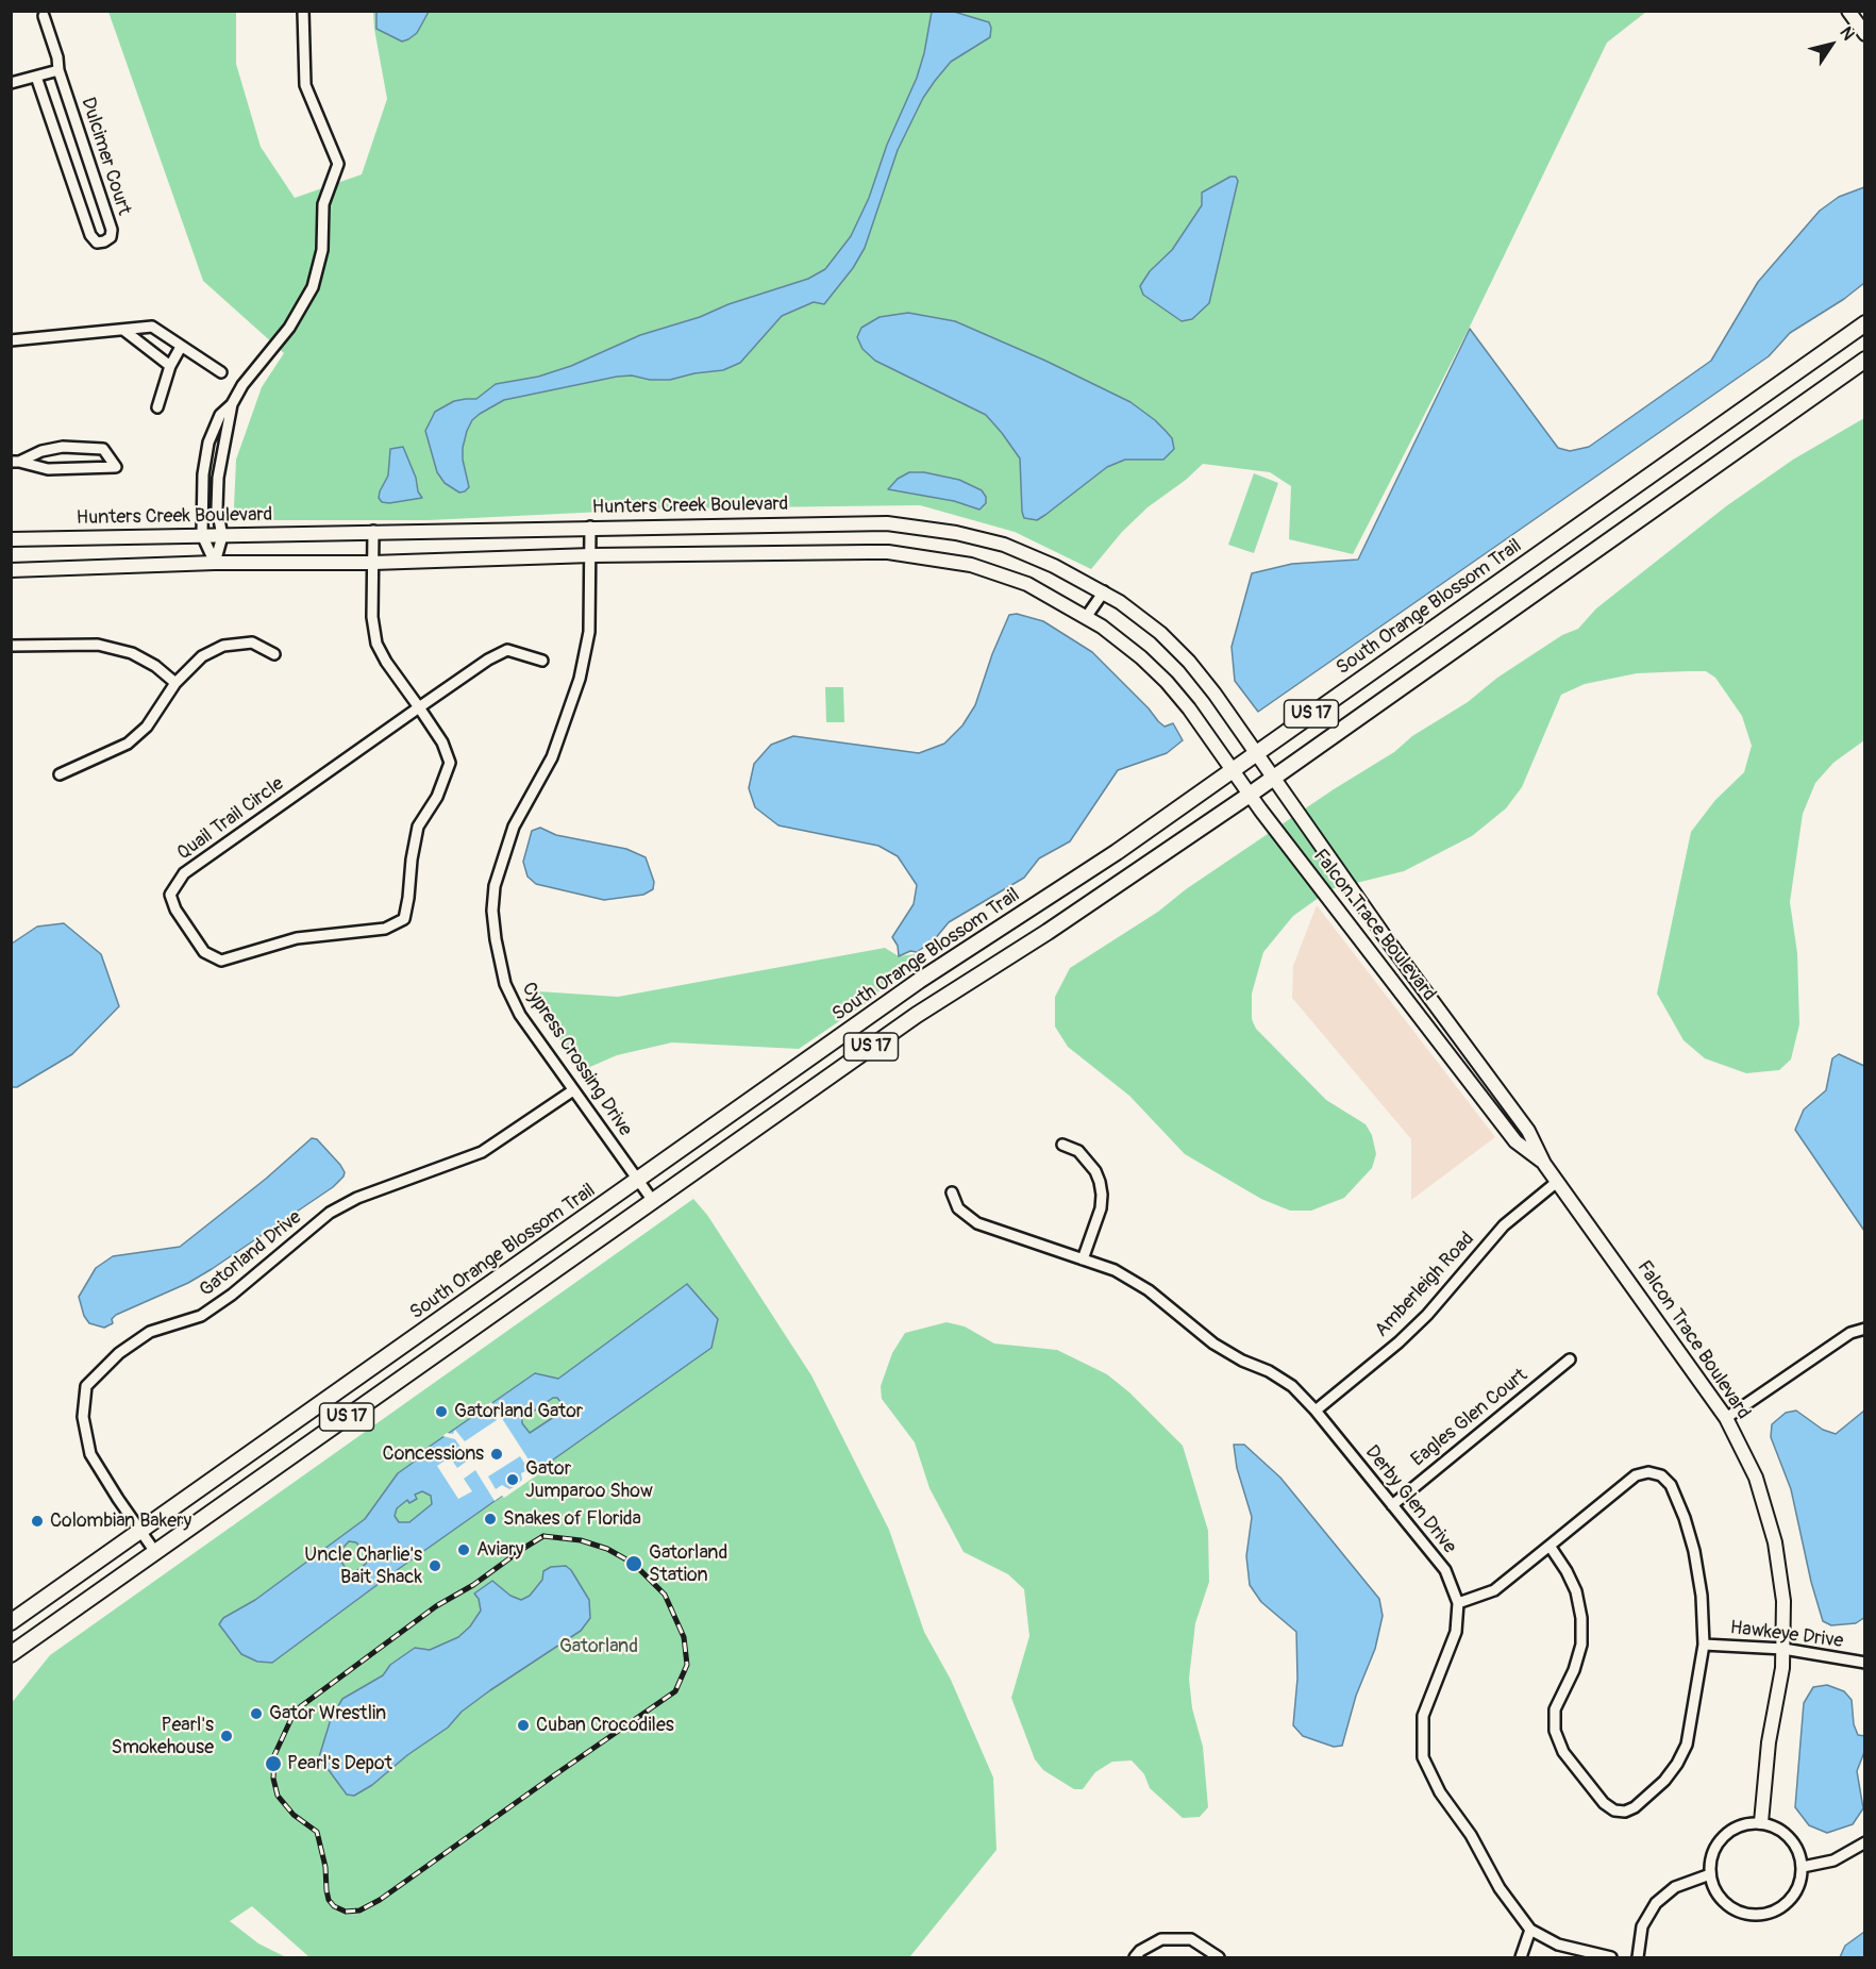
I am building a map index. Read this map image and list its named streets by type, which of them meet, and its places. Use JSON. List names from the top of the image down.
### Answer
{
  "streets": {
    "main road": ["South Orange Blossom Trail", "US 17"],
    "street": [
      "Dulcimer Court",
      "Hunters Creek Boulevard",
      "Quail Trail Circle",
      "Falcon Trace Boulevard",
      "Cypress Crossing Drive",
      "Gatorland Drive",
      "Amberleigh Road",
      "Eagles Glen Court",
      "Derby Glen Drive",
      "Hawkeye Drive"
    ]
  },
  "crossings": [
    ["Hunters Creek Boulevard", "South Orange Blossom Trail"],
    ["Hunters Creek Boulevard", "US 17"],
    ["Hunters Creek Boulevard", "Quail Trail Circle"],
    ["Hunters Creek Boulevard", "Falcon Trace Boulevard"],
    ["Hunters Creek Boulevard", "Cypress Crossing Drive"],
    ["South Orange Blossom Trail", "Cypress Crossing Drive"],
    ["South Orange Blossom Trail", "Gatorland Drive"],
    ["US 17", "Falcon Trace Boulevard"],
    ["US 17", "Cypress Crossing Drive"],
    ["US 17", "Gatorland Drive"],
    ["Falcon Trace Boulevard", "Amberleigh Road"],
    ["Falcon Trace Boulevard", "Hawkeye Drive"],
    ["Cypress Crossing Drive", "Gatorland Drive"],
    ["Amberleigh Road", "Derby Glen Drive"],
    ["Eagles Glen Court", "Derby Glen Drive"]
  ],
  "parks": ["Gatorland"],
  "places": [
    "Gatorland Gator",
    "Concessions",
    "Gator Jumparoo Show",
    "Snakes of Florida",
    "Colombian Bakery",
    "Aviary",
    "Gatorland Station",
    "Uncle Charlie's Bait Shack",
    "Gator Wrestlin",
    "Cuban Crocodiles",
    "Pearl's Smokehouse",
    "Pearl's Depot"
  ],
  "north": "top right"
}
